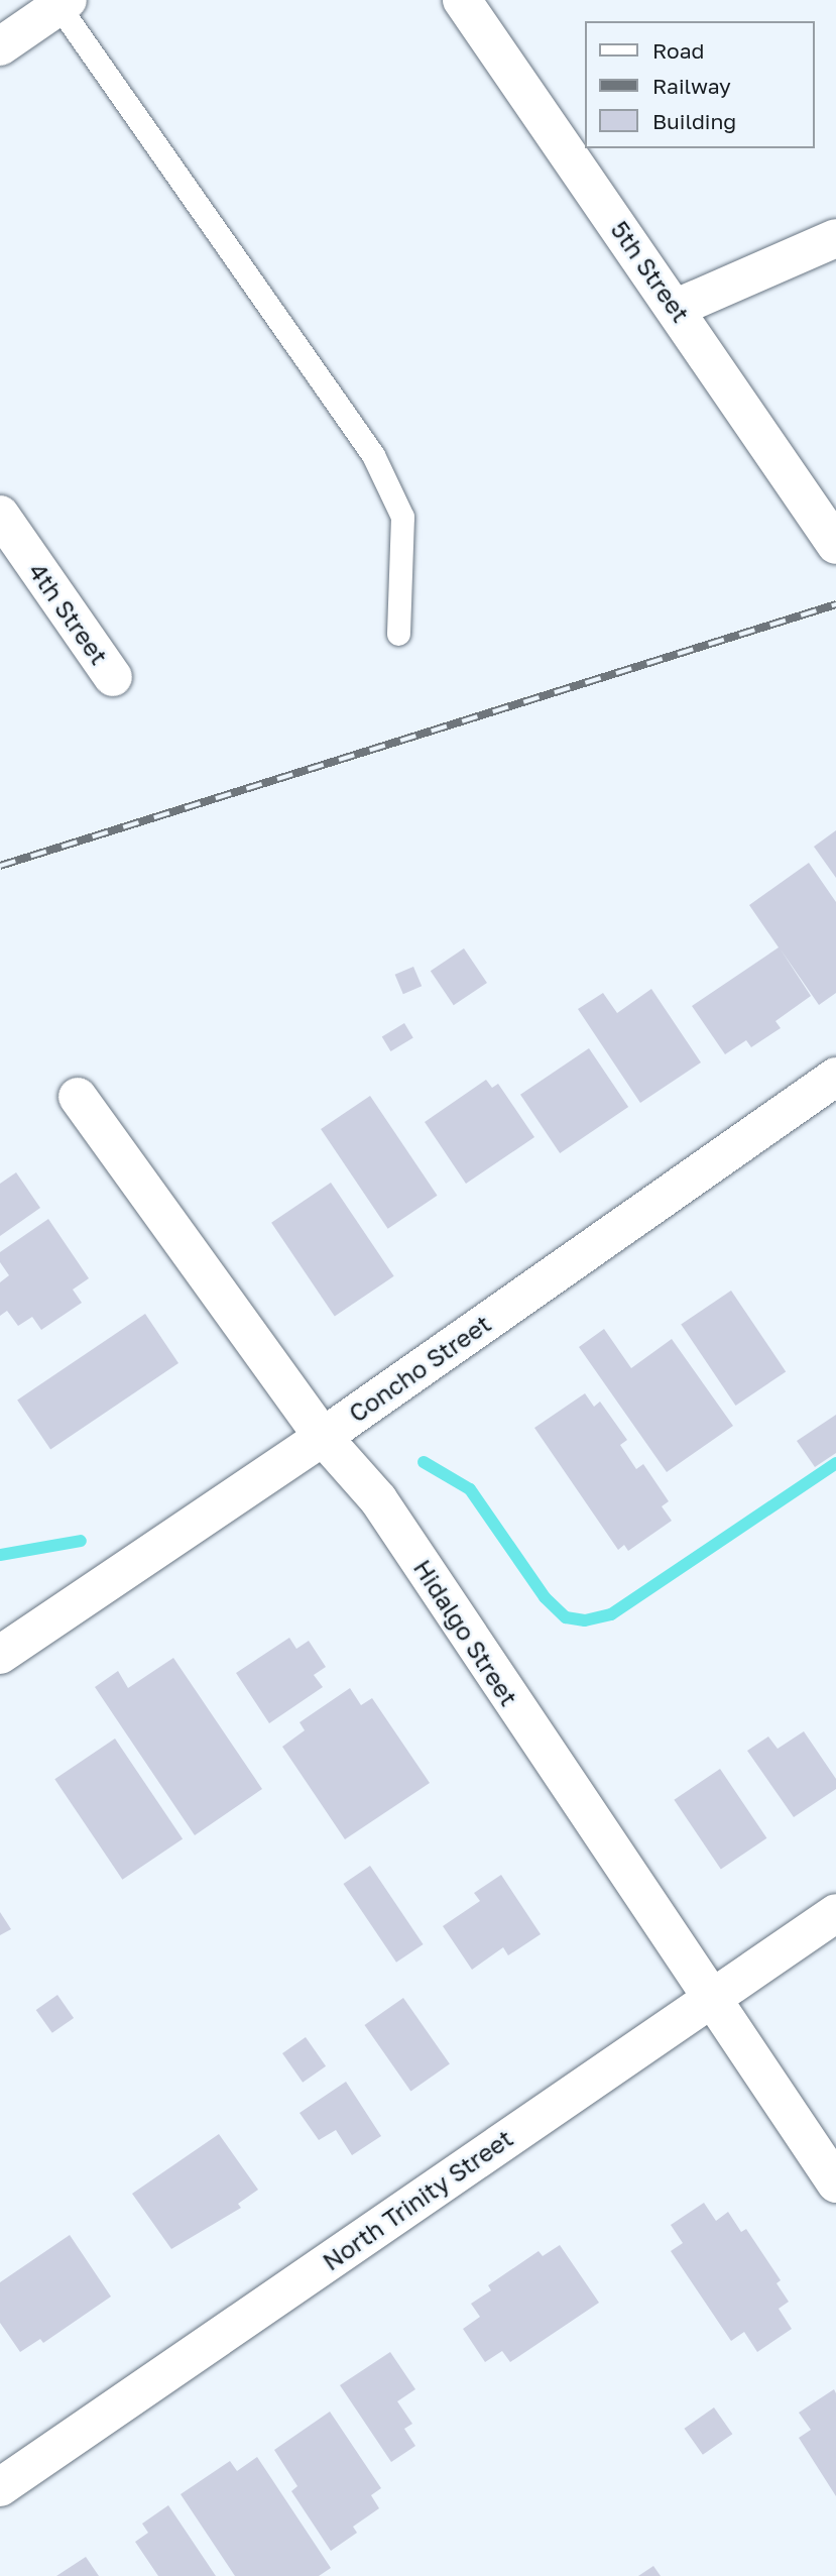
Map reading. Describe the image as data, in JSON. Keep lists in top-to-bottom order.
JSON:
{
  "streets": {
    "street": [
      "5th Street",
      "4th Street",
      "Concho Street",
      "Hidalgo Street",
      "North Trinity Street"
    ]
  },
  "crossings": [
    ["Concho Street", "Hidalgo Street"],
    ["Hidalgo Street", "North Trinity Street"]
  ],
  "legend": ["Road", "Railway", "Building"]
}
